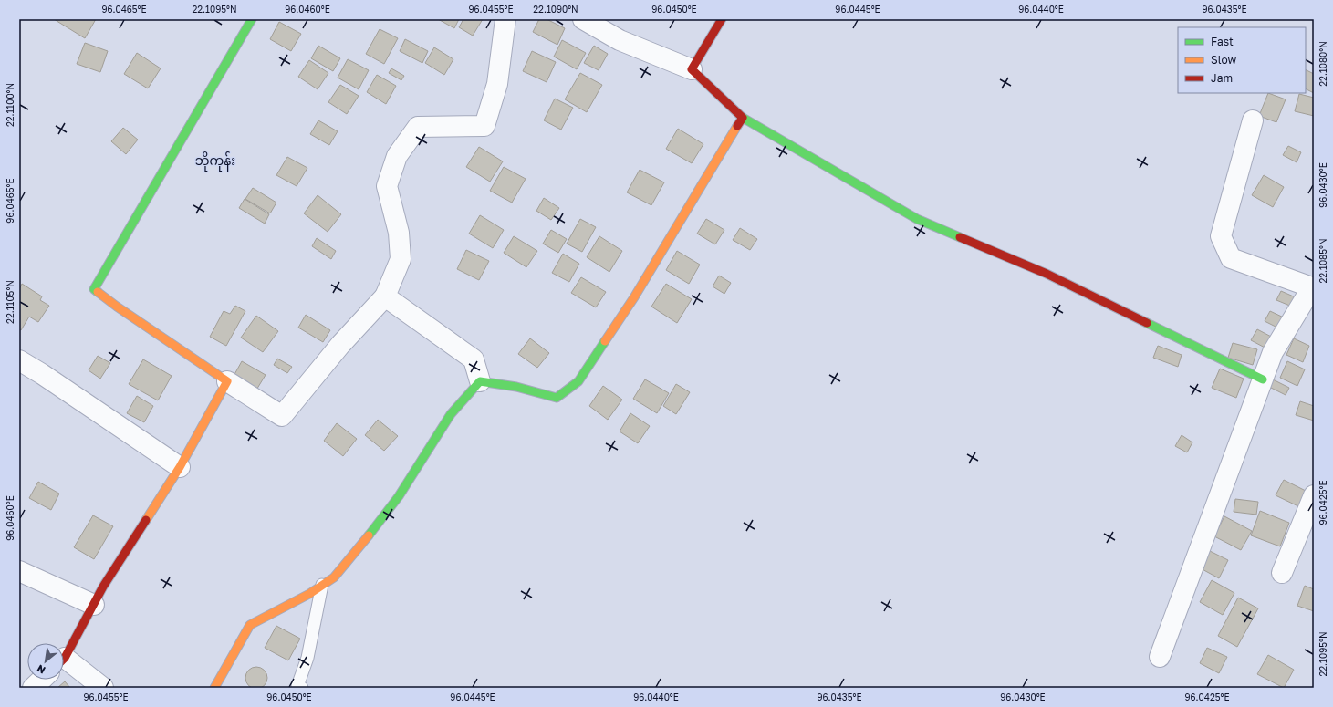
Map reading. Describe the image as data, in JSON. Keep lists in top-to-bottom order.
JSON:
{
  "districts": ["ဘိုကုန်း"],
  "legend": ["Fast", "Slow", "Jam"],
  "north": "bottom left",
  "coordinates": [
    "96.0465°E",
    "22.1095°N",
    "96.0460°E",
    "96.0455°E",
    "22.1090°N",
    "96.0450°E",
    "96.0445°E",
    "96.0440°E",
    "96.0435°E",
    "22.1080°N",
    "22.1100°N",
    "96.0430°E",
    "22.1085°N",
    "22.1105°N",
    "96.0425°E"
  ]
}
